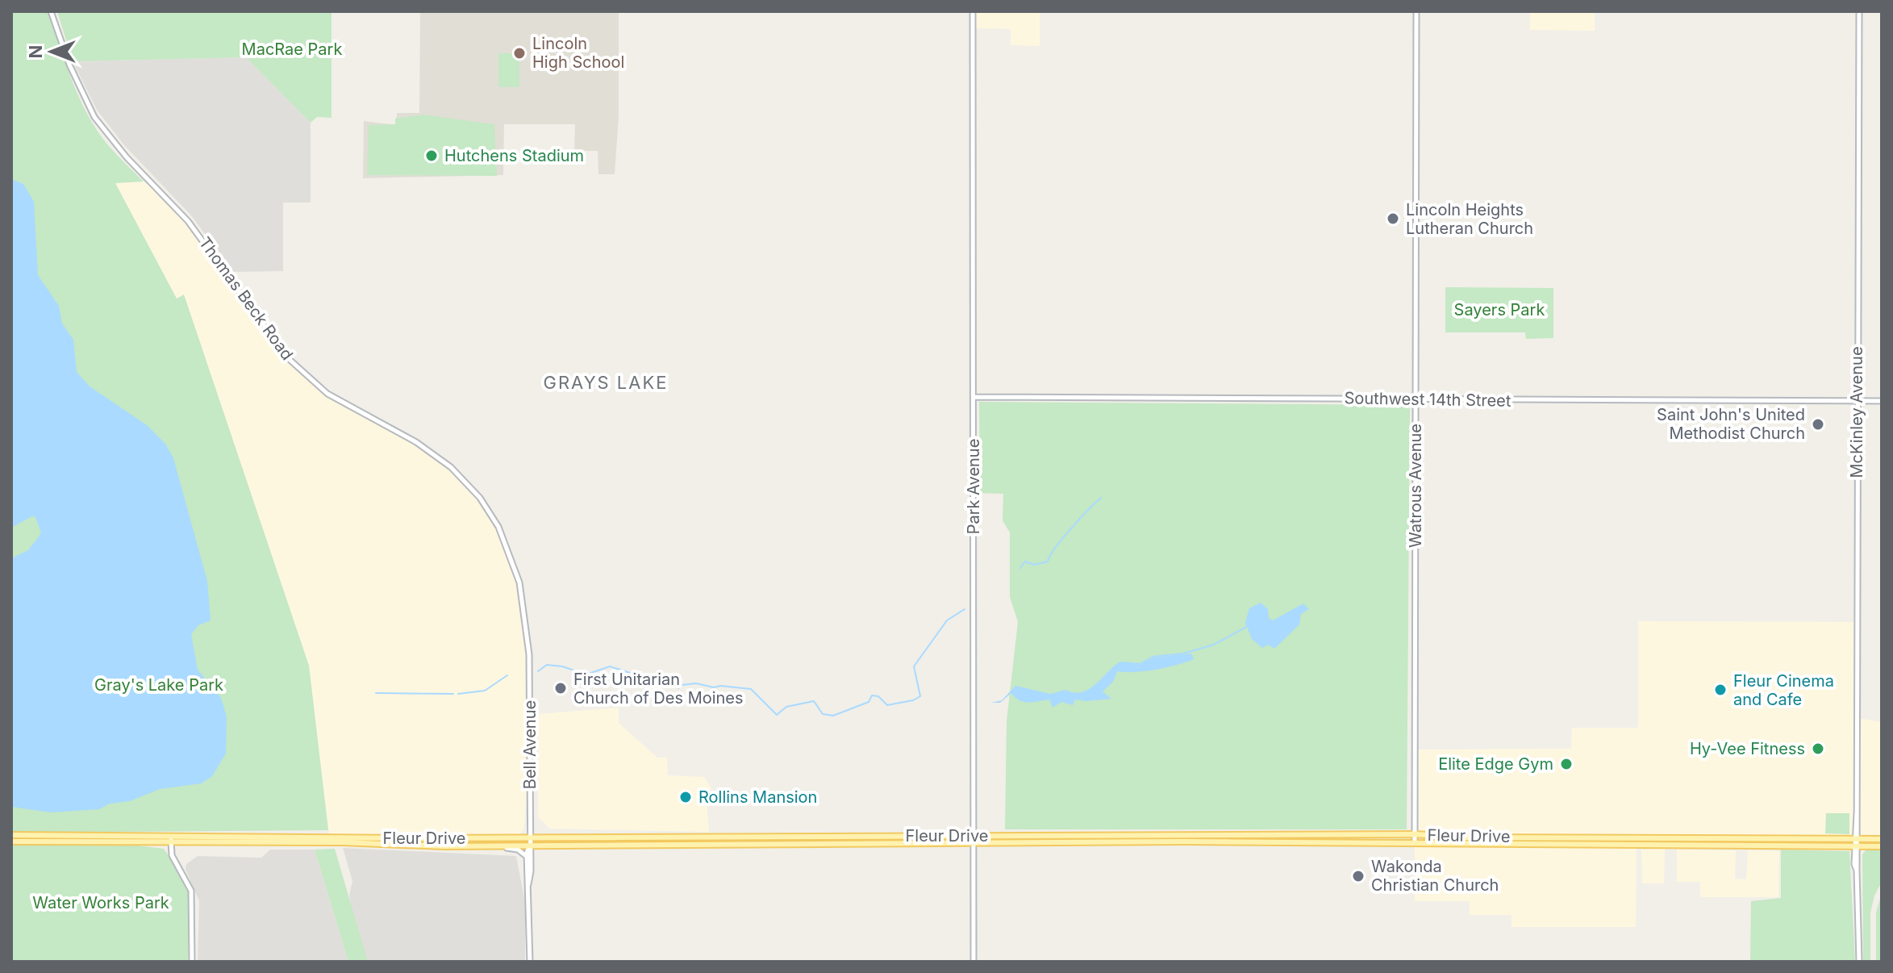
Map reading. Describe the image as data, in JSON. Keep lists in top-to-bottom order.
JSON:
{
  "streets": {
    "main road": ["Fleur Drive"],
    "street": [
      "Thomas Beck Road",
      "Southwest 14th Street",
      "McKinley Avenue",
      "Watrous Avenue",
      "Park Avenue",
      "Bell Avenue"
    ]
  },
  "crossings": [
    ["Thomas Beck Road", "Bell Avenue"],
    ["Southwest 14th Street", "McKinley Avenue"],
    ["Southwest 14th Street", "Watrous Avenue"],
    ["Southwest 14th Street", "Park Avenue"],
    ["McKinley Avenue", "Fleur Drive"],
    ["Watrous Avenue", "Fleur Drive"],
    ["Park Avenue", "Fleur Drive"],
    ["Bell Avenue", "Fleur Drive"]
  ],
  "districts": ["GRAYS LAKE"],
  "parks": [
    "MacRae Park",
    "Sayers Park",
    "Gray's Lake Park",
    "Water Works Park"
  ],
  "places": [
    "Lincoln High School",
    "Hutchens Stadium",
    "Lincoln Heights Lutheran Church",
    "Saint John's United Methodist Church",
    "First Unitarian Church of Des Moines",
    "Fleur Cinema and Cafe",
    "Hy-Vee Fitness",
    "Elite Edge Gym",
    "Rollins Mansion",
    "Wakonda Christian Church"
  ],
  "north": "left"
}
